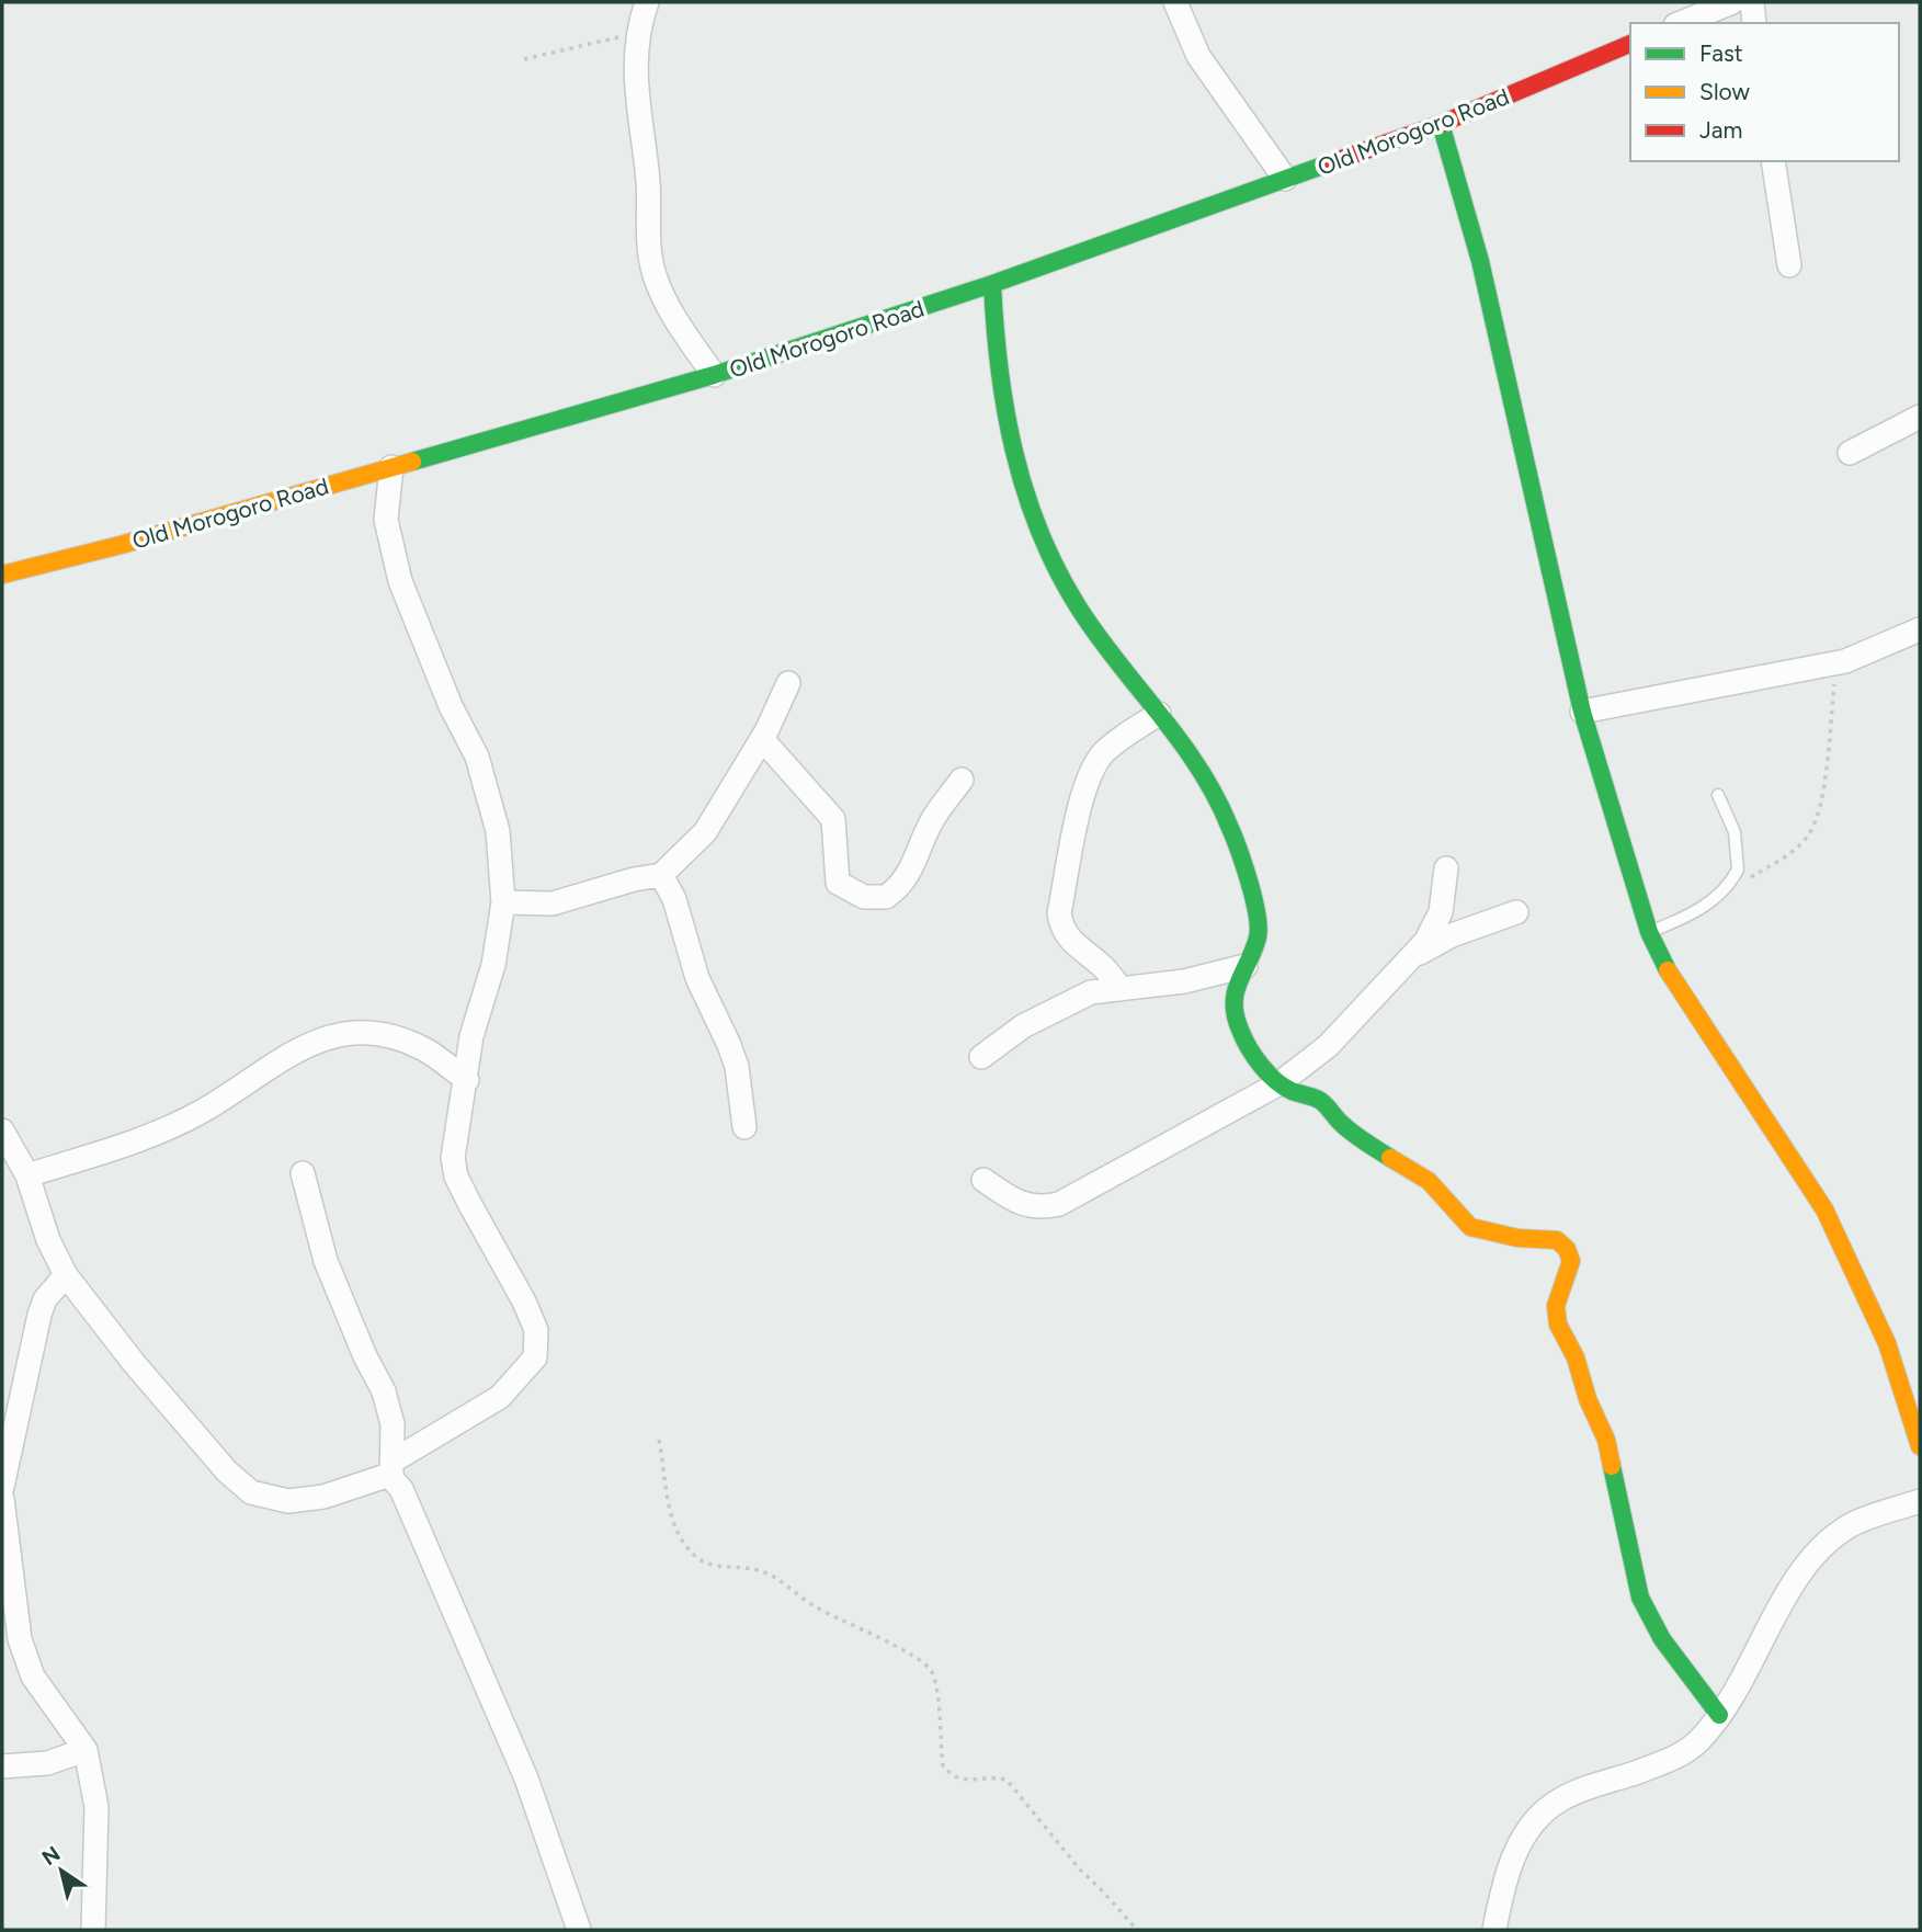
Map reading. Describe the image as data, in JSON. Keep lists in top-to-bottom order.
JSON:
{
  "streets": {
    "street": ["Old Morogoro Road"]
  },
  "legend": ["Fast", "Slow", "Jam"],
  "north": "top left"
}
